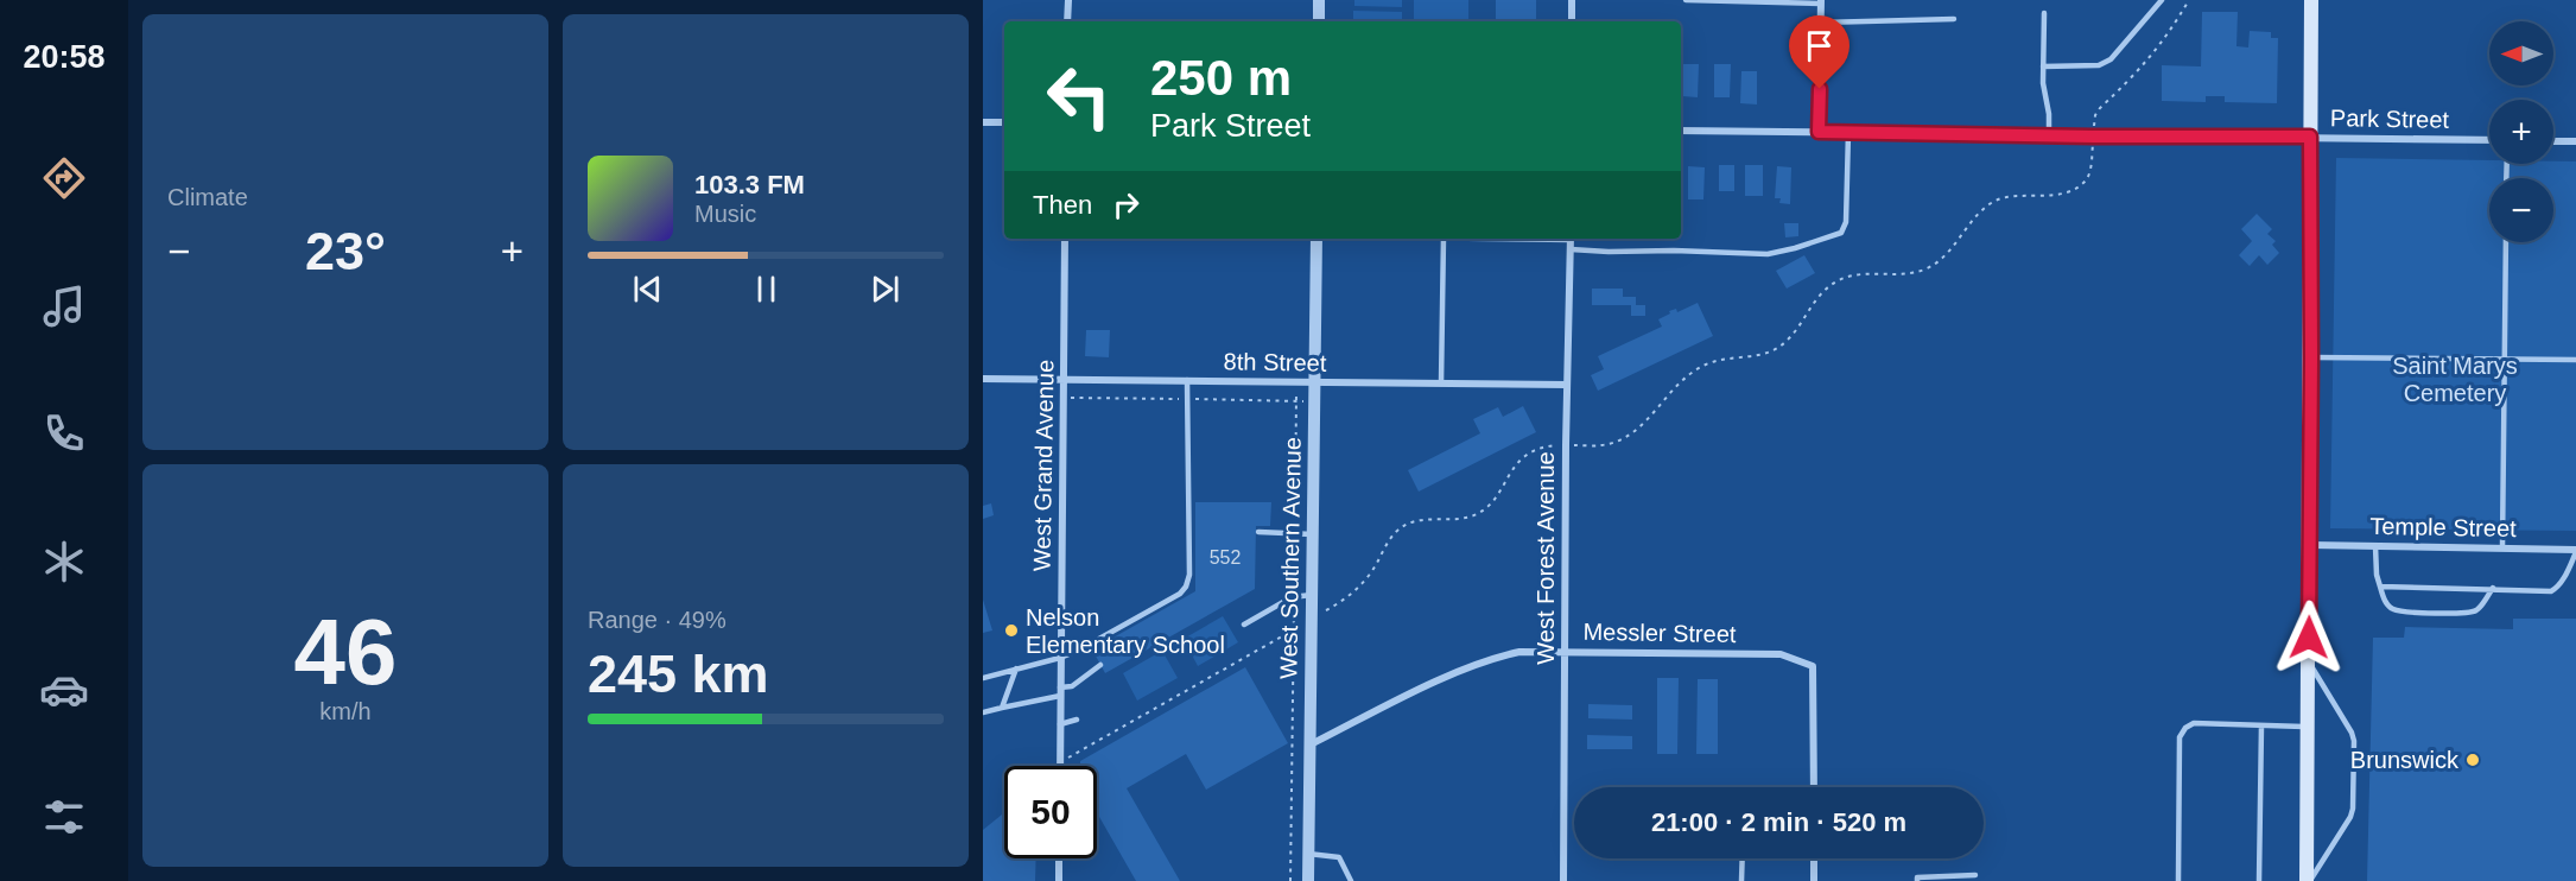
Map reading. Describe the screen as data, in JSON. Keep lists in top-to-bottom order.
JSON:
{
  "streets": {
    "street": [
      "Park Street",
      "8th Street",
      "West Grand Avenue",
      "Temple Street",
      "West Southern Avenue",
      "West Forest Avenue",
      "Messler Street"
    ]
  },
  "crossings": [
    ["8th Street", "West Grand Avenue"],
    ["8th Street", "West Southern Avenue"],
    ["8th Street", "West Forest Avenue"],
    ["West Southern Avenue", "Messler Street"],
    ["West Forest Avenue", "Messler Street"]
  ],
  "parks": ["Saint Marys Cemetery"],
  "places": ["Nelson Elementary School", "Brunswick"],
  "house_numbers": ["552"],
  "north": "left",
  "page": {
    "tabs": "20:58",
    "tile": [
      "Climate",
      ["46", "km/h"],
      ["Range · 49%", "245 km"]
    ],
    "map_buttons": ["+", "−"],
    "turn": ["250 m", "Park Street"],
    "song": ["103.3 FM", "Music"],
    "then": "Then",
    "heat": ["−", "23°", "+"],
    "limit": "50",
    "trip": "21:00 · 2 min · 520 m"
  }
}
